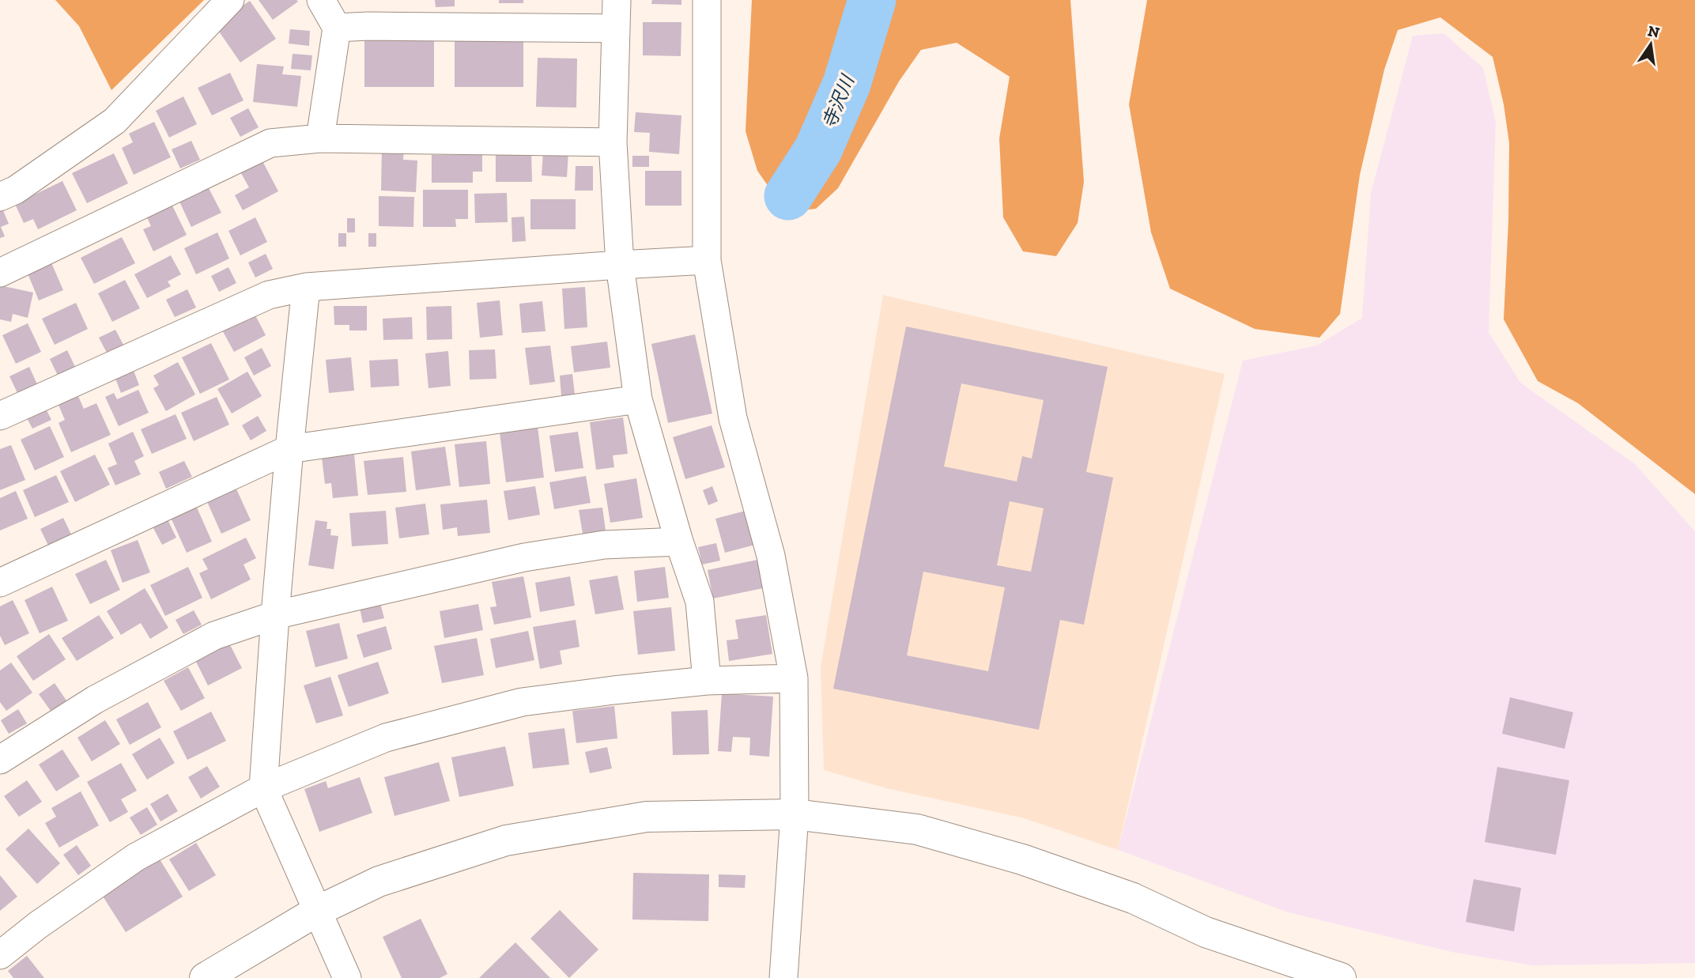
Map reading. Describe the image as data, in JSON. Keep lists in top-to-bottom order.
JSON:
{
  "water": ["寺沢川"],
  "north": "top"
}
